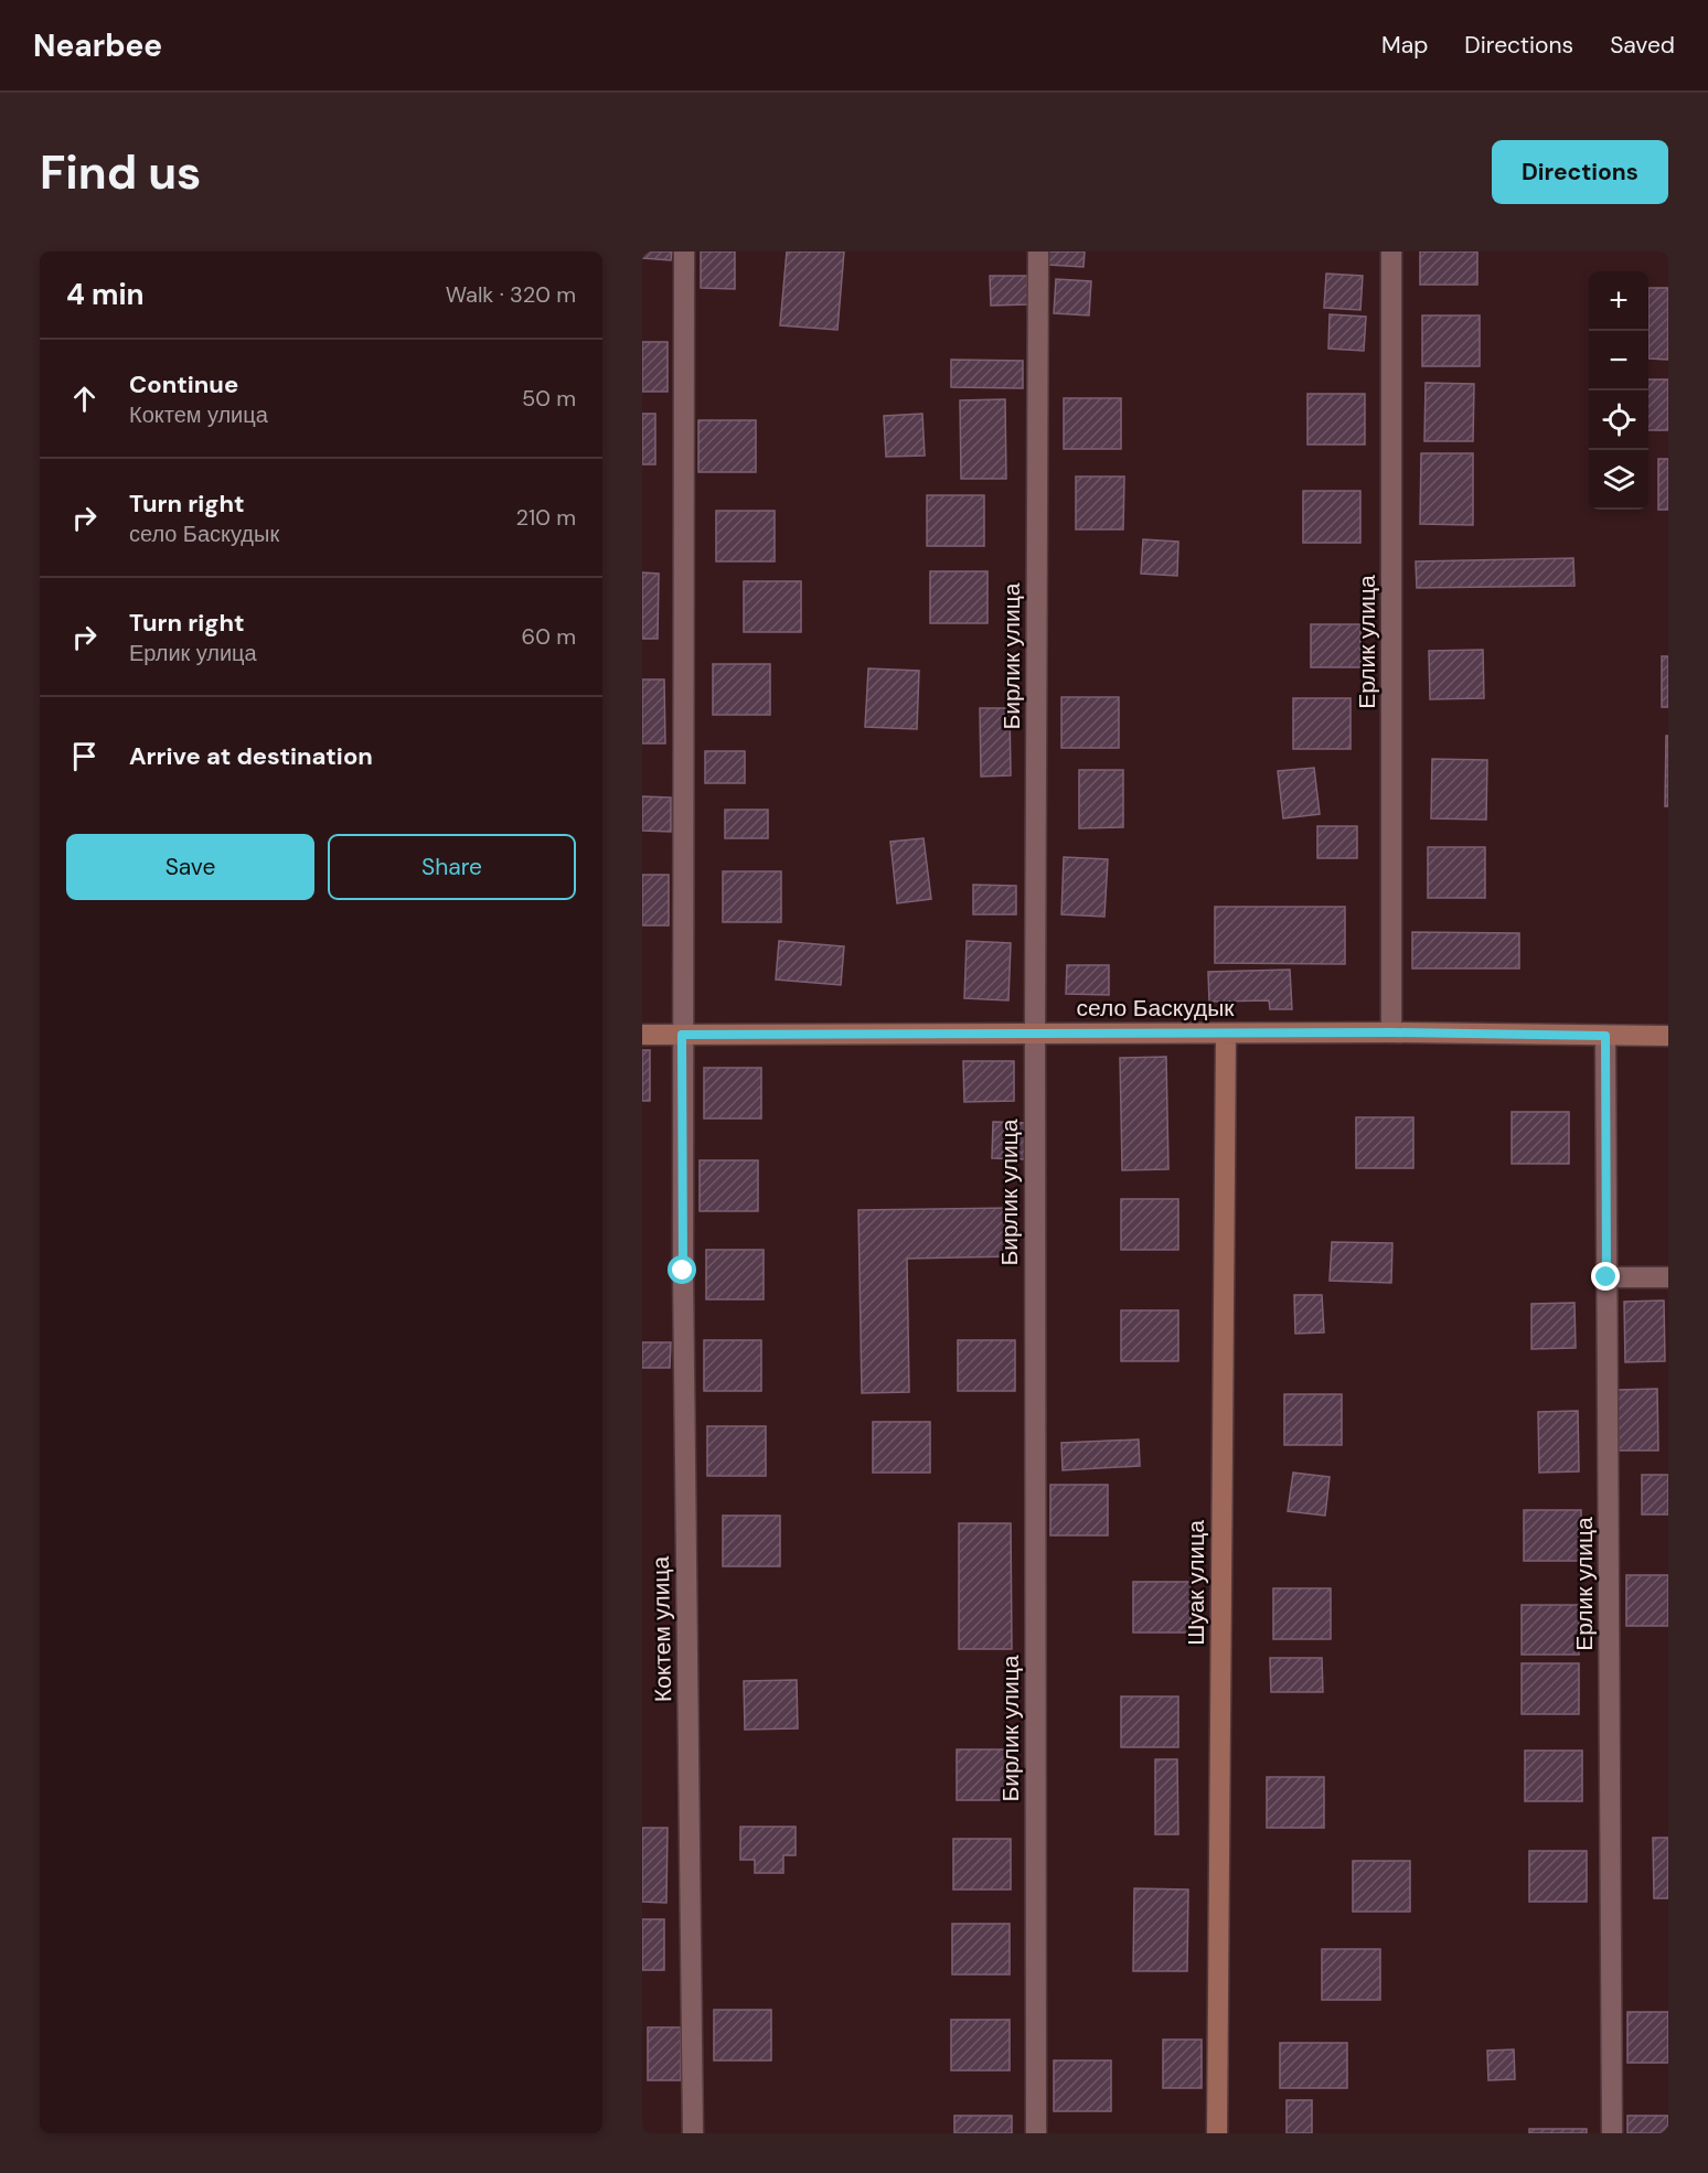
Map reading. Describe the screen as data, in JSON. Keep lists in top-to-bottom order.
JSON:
{
  "streets": {
    "street": [
      "Ерлик улица",
      "Бирлик улица",
      "село Баскудык",
      "Шуак улица",
      "Коктем улица"
    ]
  },
  "crossings": [
    ["Ерлик улица", "село Баскудык"],
    ["Бирлик улица", "село Баскудык"],
    ["село Баскудык", "Шуак улица"],
    ["село Баскудык", "Коктем улица"]
  ],
  "page": {
    "header": "Nearbee",
    "nav": ["Map", "Directions", "Saved"],
    "buttons": [
      "Directions",
      ["Save", "Share"]
    ],
    "title": "Find us",
    "heading": ["4 min", "Walk · 320 m"],
    "map_buttons": ["+", "−"],
    "list": [
      ["Continue", "Коктем улица", "50 m"],
      ["Turn right", "село Баскудык", "210 m"],
      ["Turn right", "Ерлик улица", "60 m"],
      "Arrive at destination"
    ]
  }
}
